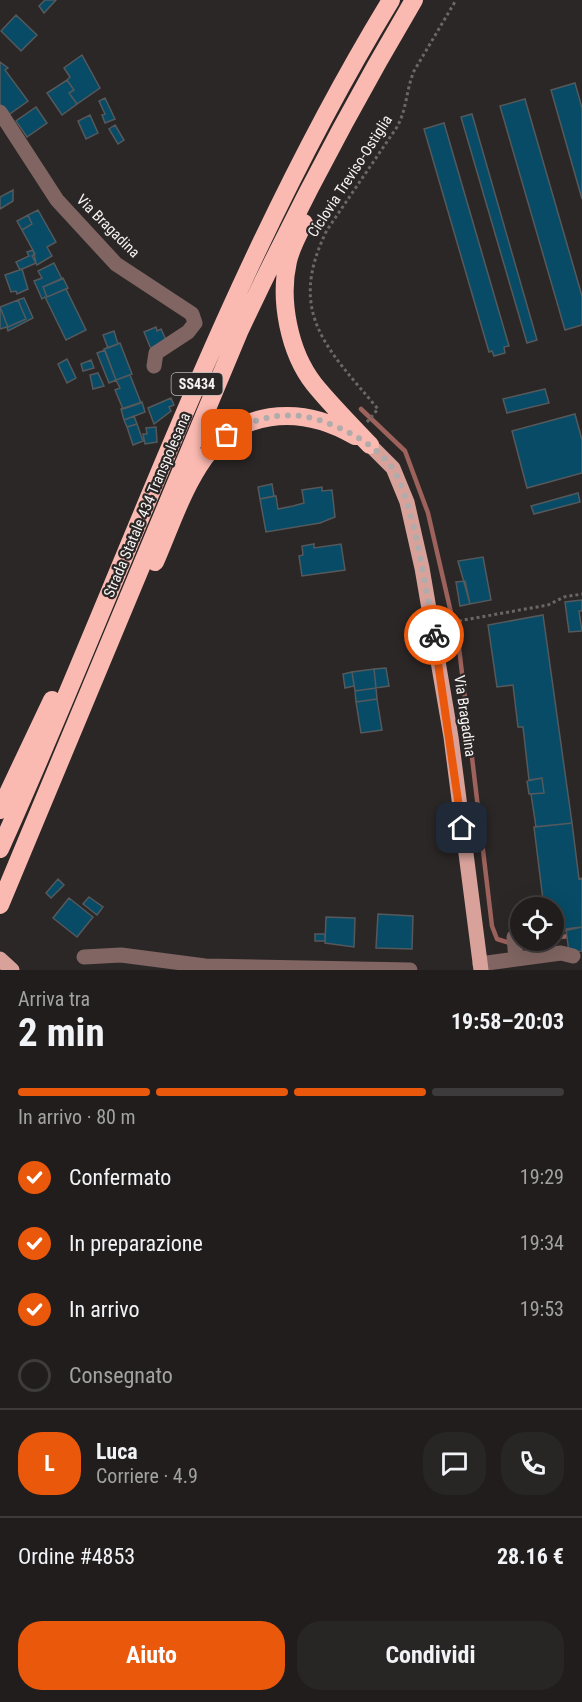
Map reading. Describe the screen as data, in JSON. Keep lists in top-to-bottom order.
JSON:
{
  "streets": {
    "highway": ["SS434", "Strada Statale 434 Transpolesana"],
    "main road": ["Via Bragadina"],
    "path": ["Ciclovia Treviso-Ostiglia"]
  },
  "page": {
    "heading": ["2 min", "Arriva tra", "19:58–20:03"],
    "panel": [
      "Luca",
      "Corriere · 4.9",
      "Ordine #4853",
      "28.16 €"
    ],
    "bar": "In arrivo · 80 m",
    "list": [
      ["Confermato", "19:29"],
      ["In preparazione", "19:34"],
      ["In arrivo", "19:53"],
      "Consegnato"
    ],
    "round": "L",
    "buttons": ["Aiuto", "Condividi"]
  }
}
